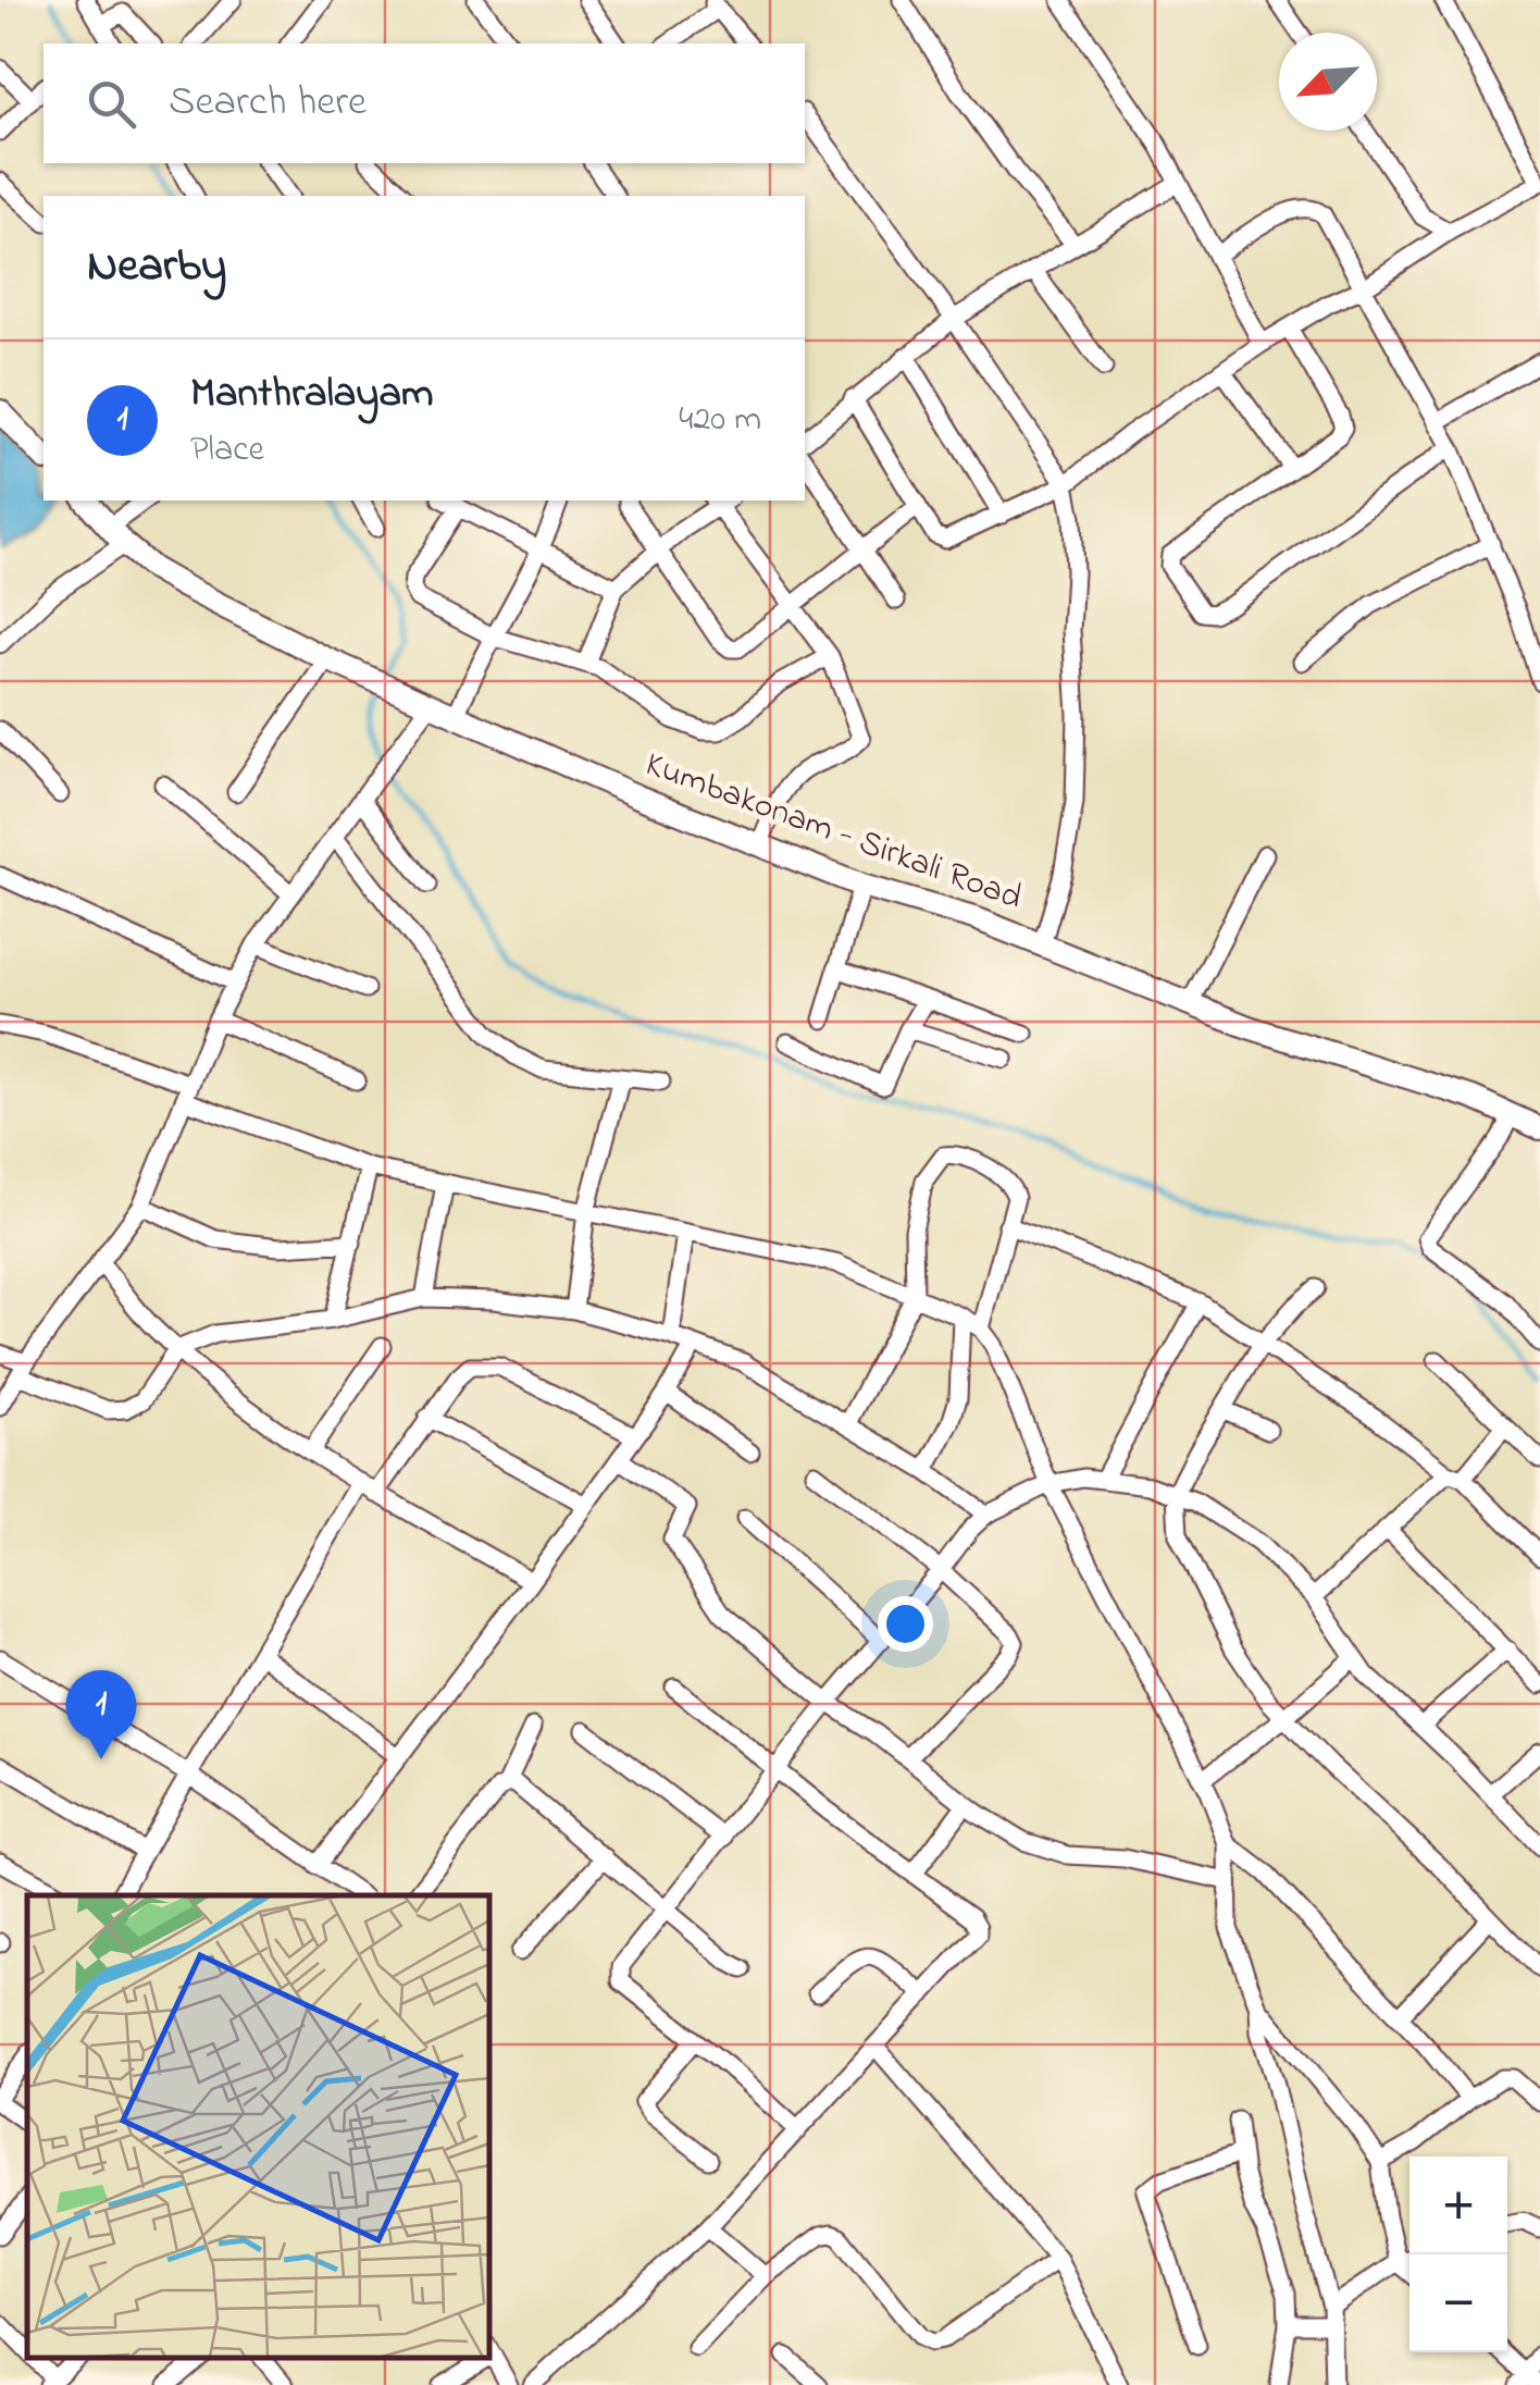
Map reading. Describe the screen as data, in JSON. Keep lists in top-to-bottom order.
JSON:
{
  "streets": {
    "main road": ["Kumbakonam - Sirkali Road"]
  },
  "north": "bottom left",
  "page": {
    "search": "Search here",
    "heading": "Nearby",
    "list": [
      {
        "mark": "1",
        "name": "Manthralayam",
        "note": "Place",
        "value": "420 m"
      }
    ],
    "pins": "1",
    "map_buttons": ["+", "−"]
  }
}
